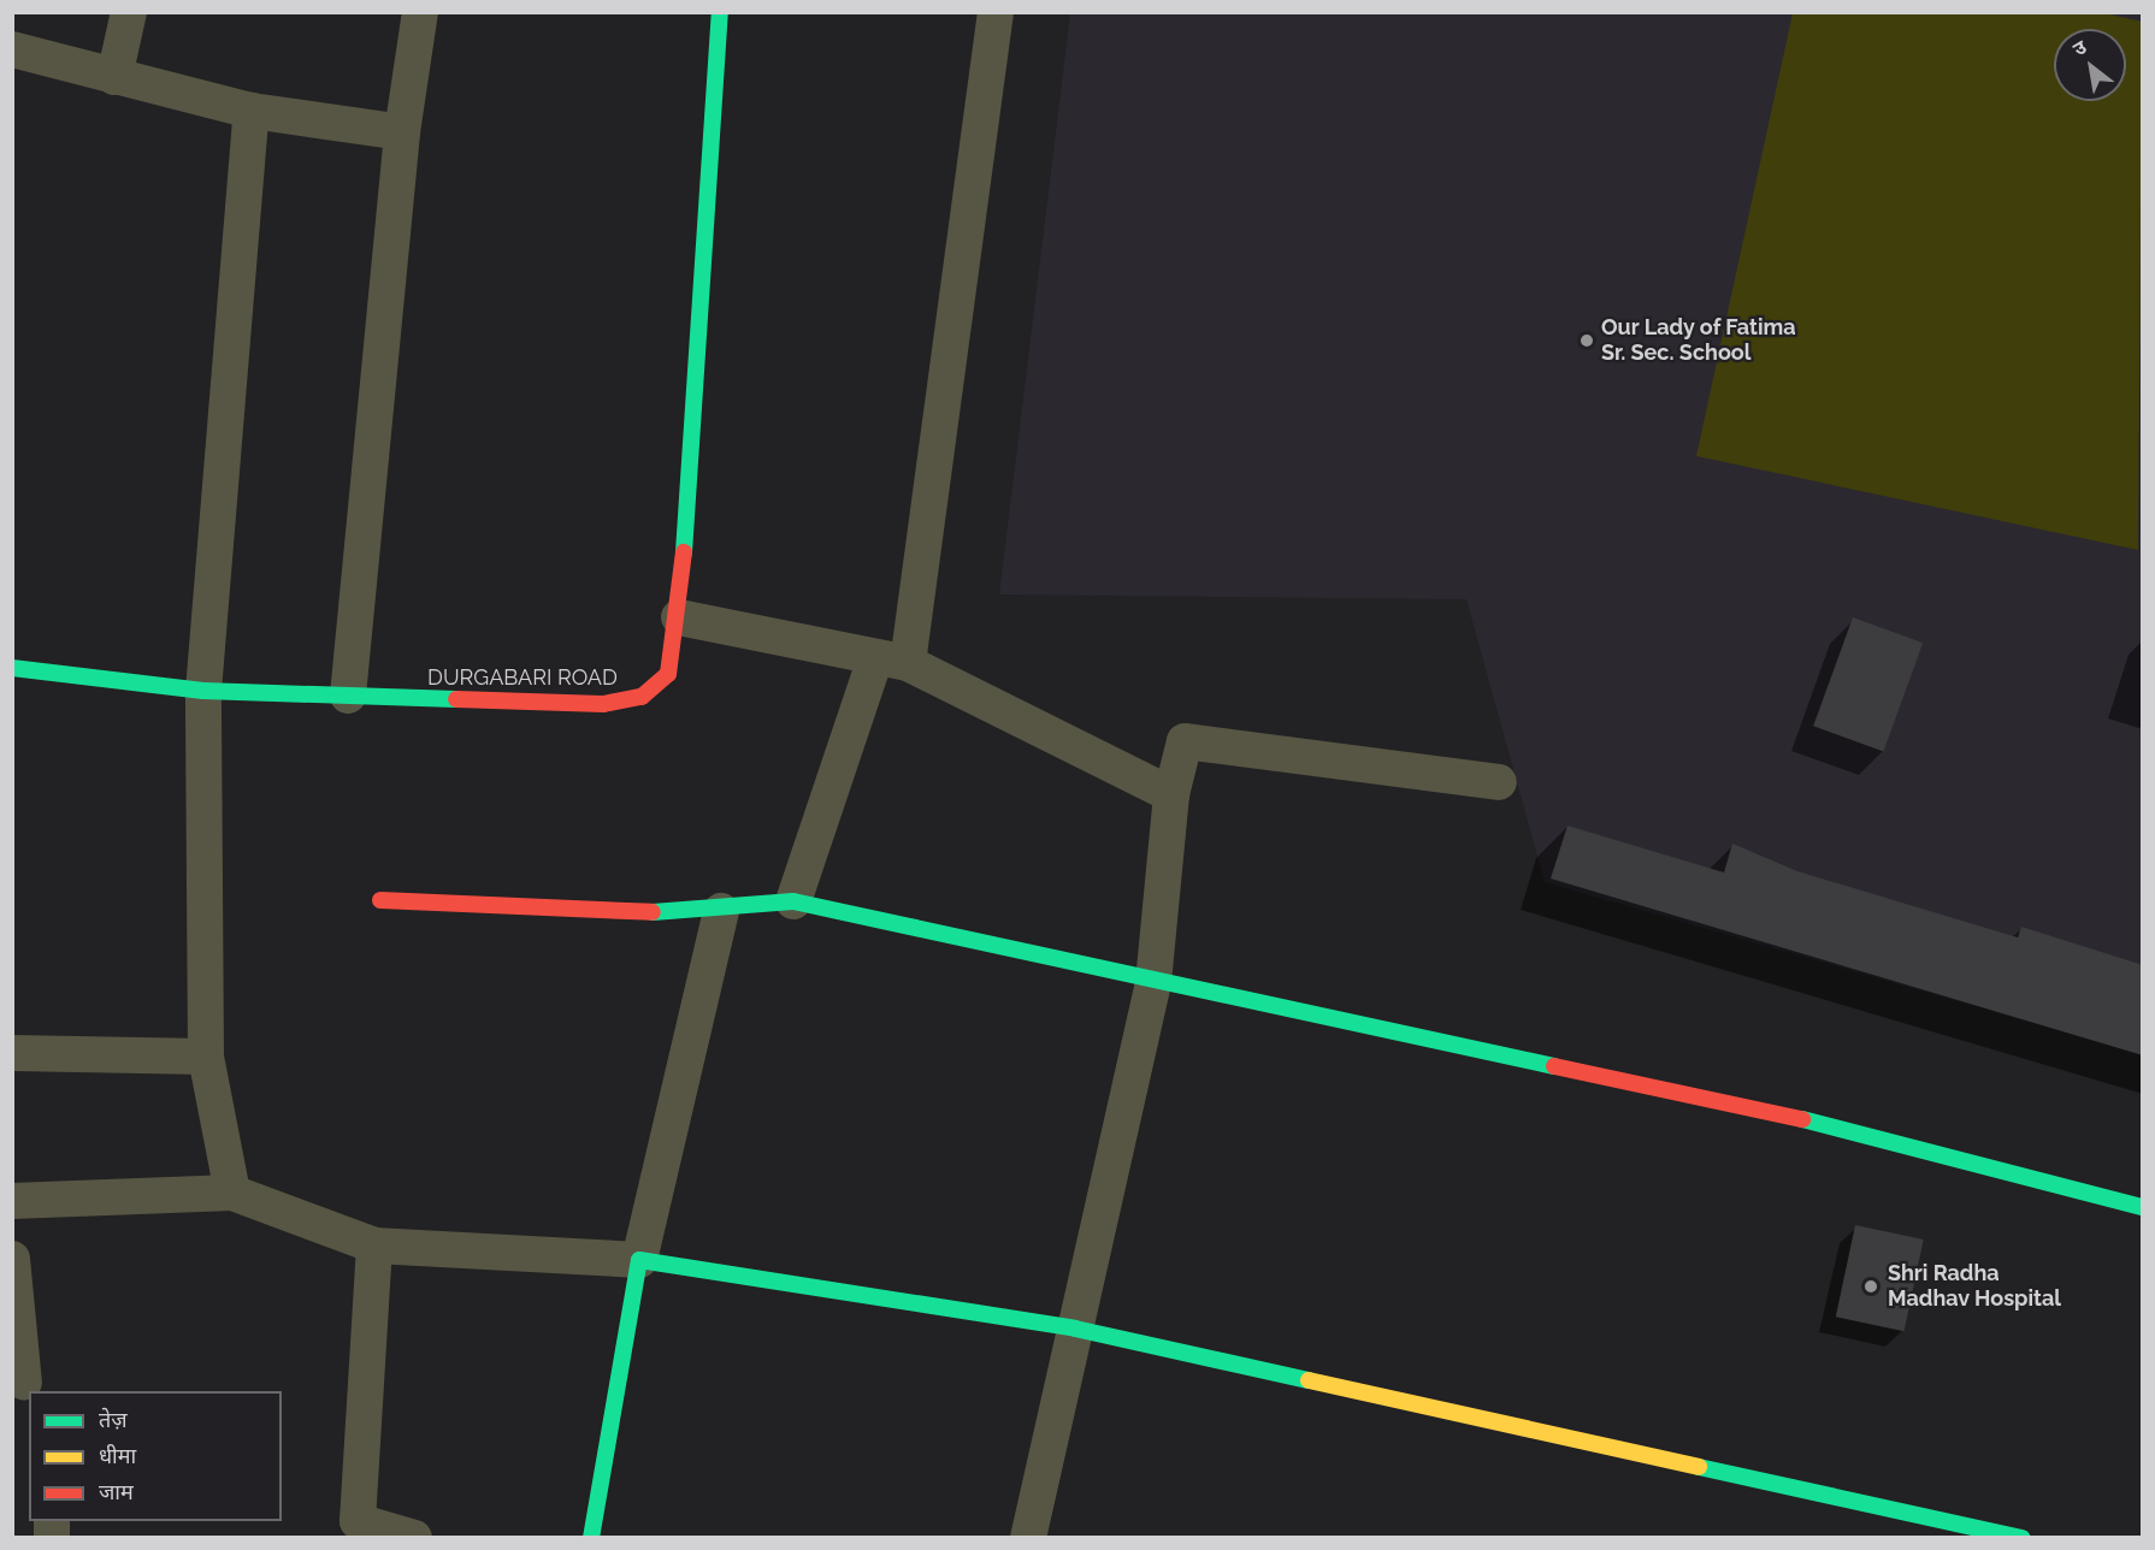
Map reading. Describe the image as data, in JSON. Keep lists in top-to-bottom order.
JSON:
{
  "streets": {
    "street": ["DURGABARI ROAD"]
  },
  "places": ["Our Lady of Fatima Sr. Sec. School", "Shri Radha Madhav Hospital"],
  "legend": ["तेज़", "धीमा", "जाम"],
  "north": "top left"
}
